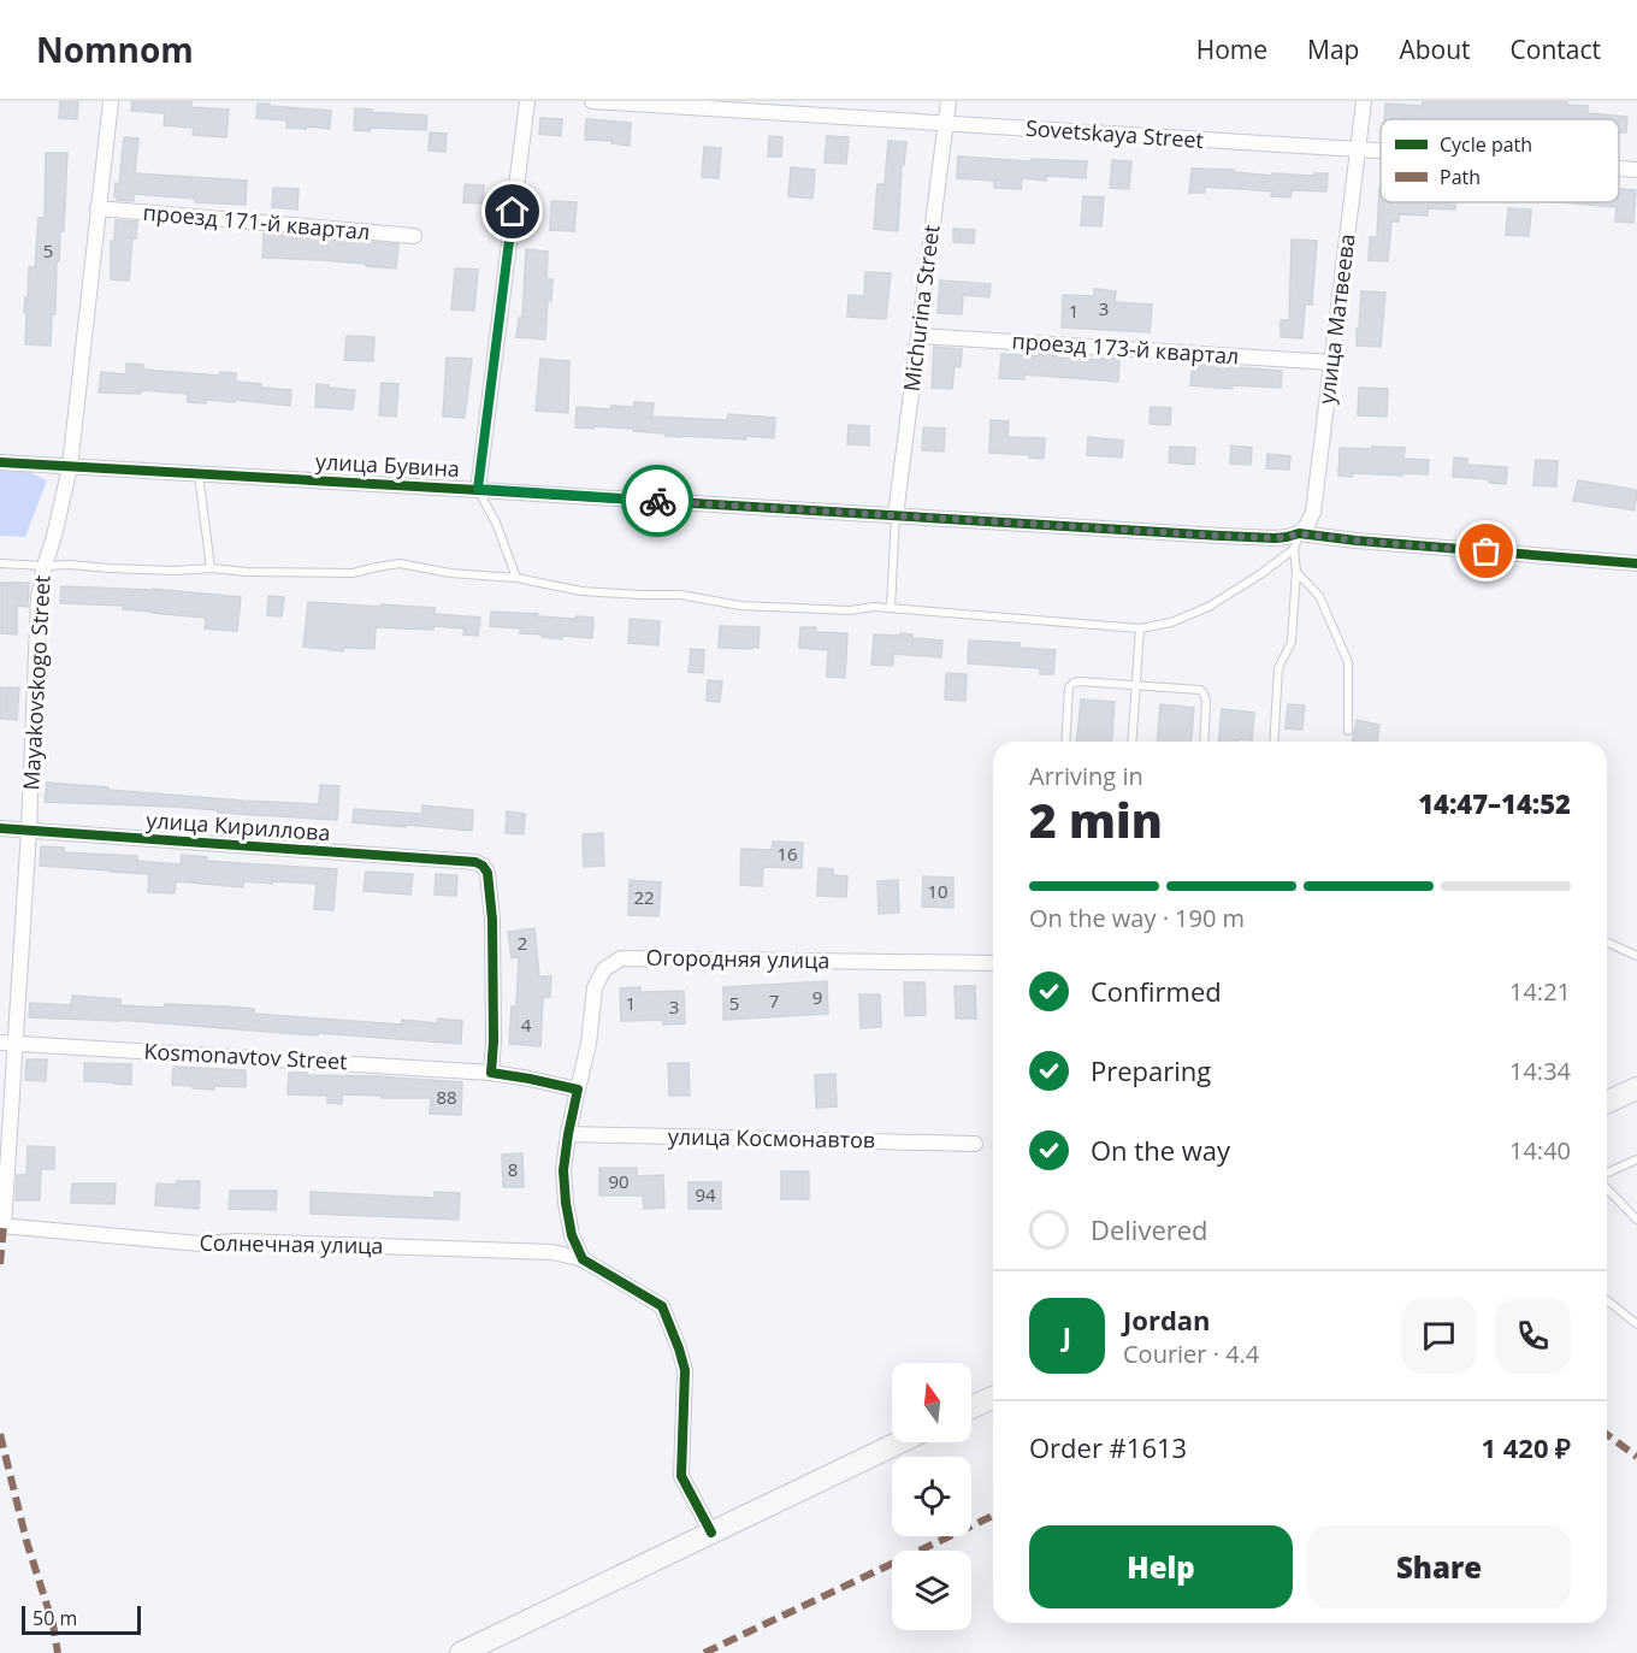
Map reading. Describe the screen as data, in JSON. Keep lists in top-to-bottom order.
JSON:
{
  "streets": {
    "street": [
      "Sovetskaya Street",
      "проезд 171-й квартал",
      "Michurina Street",
      "улица Матвеева",
      "проезд 173-й квартал",
      "улица Бувина",
      "Mayakovskogo Street",
      "улица Кириллова",
      "Огородняя улица",
      "Kosmonavtov Street",
      "улица Космонавтов",
      "Солнечная улица"
    ]
  },
  "crossings": [
    ["Sovetskaya Street", "Michurina Street"],
    ["Sovetskaya Street", "улица Матвеева"],
    ["проезд 171-й квартал", "Mayakovskogo Street"],
    ["Michurina Street", "проезд 173-й квартал"],
    ["Michurina Street", "улица Бувина"],
    ["улица Матвеева", "проезд 173-й квартал"],
    ["улица Матвеева", "улица Бувина"],
    ["улица Бувина", "Mayakovskogo Street"],
    ["Mayakovskogo Street", "улица Кириллова"],
    ["Mayakovskogo Street", "Kosmonavtov Street"],
    ["Mayakovskogo Street", "Солнечная улица"],
    ["улица Кириллова", "Kosmonavtov Street"],
    ["Огородняя улица", "Kosmonavtov Street"],
    ["Огородняя улица", "улица Космонавтов"],
    ["Огородняя улица", "Солнечная улица"]
  ],
  "house_numbers": [
    "5",
    "3",
    "1",
    "16",
    "10",
    "22",
    "2",
    "9",
    "7",
    "1",
    "5",
    "3",
    "4",
    "88",
    "8",
    "90",
    "94"
  ],
  "legend": ["Cycle path", "Path"],
  "scale_bar": "50 m",
  "north": "top",
  "page": {
    "header": "Nomnom",
    "nav": [
      "Home",
      "Map",
      "About",
      "Contact"
    ],
    "heading": ["2 min", "Arriving in", "14:47–14:52"],
    "panel": [
      "Jordan",
      "Courier · 4.4",
      "Order #1613",
      "1 420 ₽"
    ],
    "bar": "On the way · 190 m",
    "list": [
      ["Confirmed", "14:21"],
      ["Preparing", "14:34"],
      ["On the way", "14:40"],
      "Delivered"
    ],
    "round": "J",
    "buttons": ["Help", "Share"],
    "scale": "50 m"
  }
}
